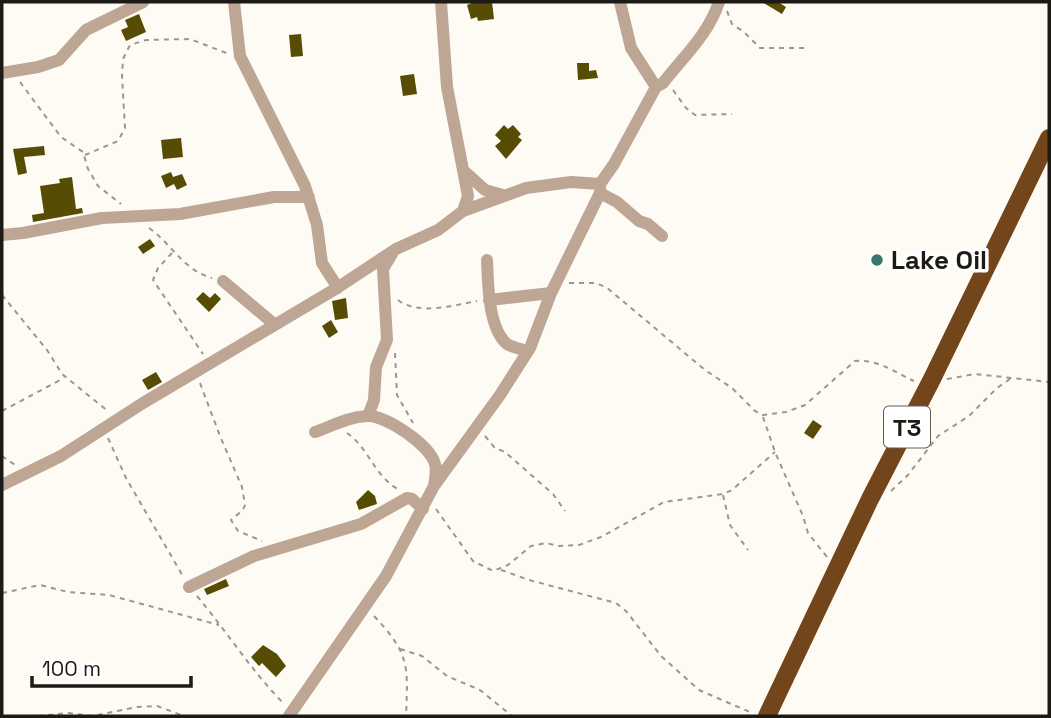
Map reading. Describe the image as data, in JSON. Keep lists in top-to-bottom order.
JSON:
{
  "streets": {
    "highway": ["T3"]
  },
  "places": ["Lake Oil"],
  "scale_bar": "100 m"
}
